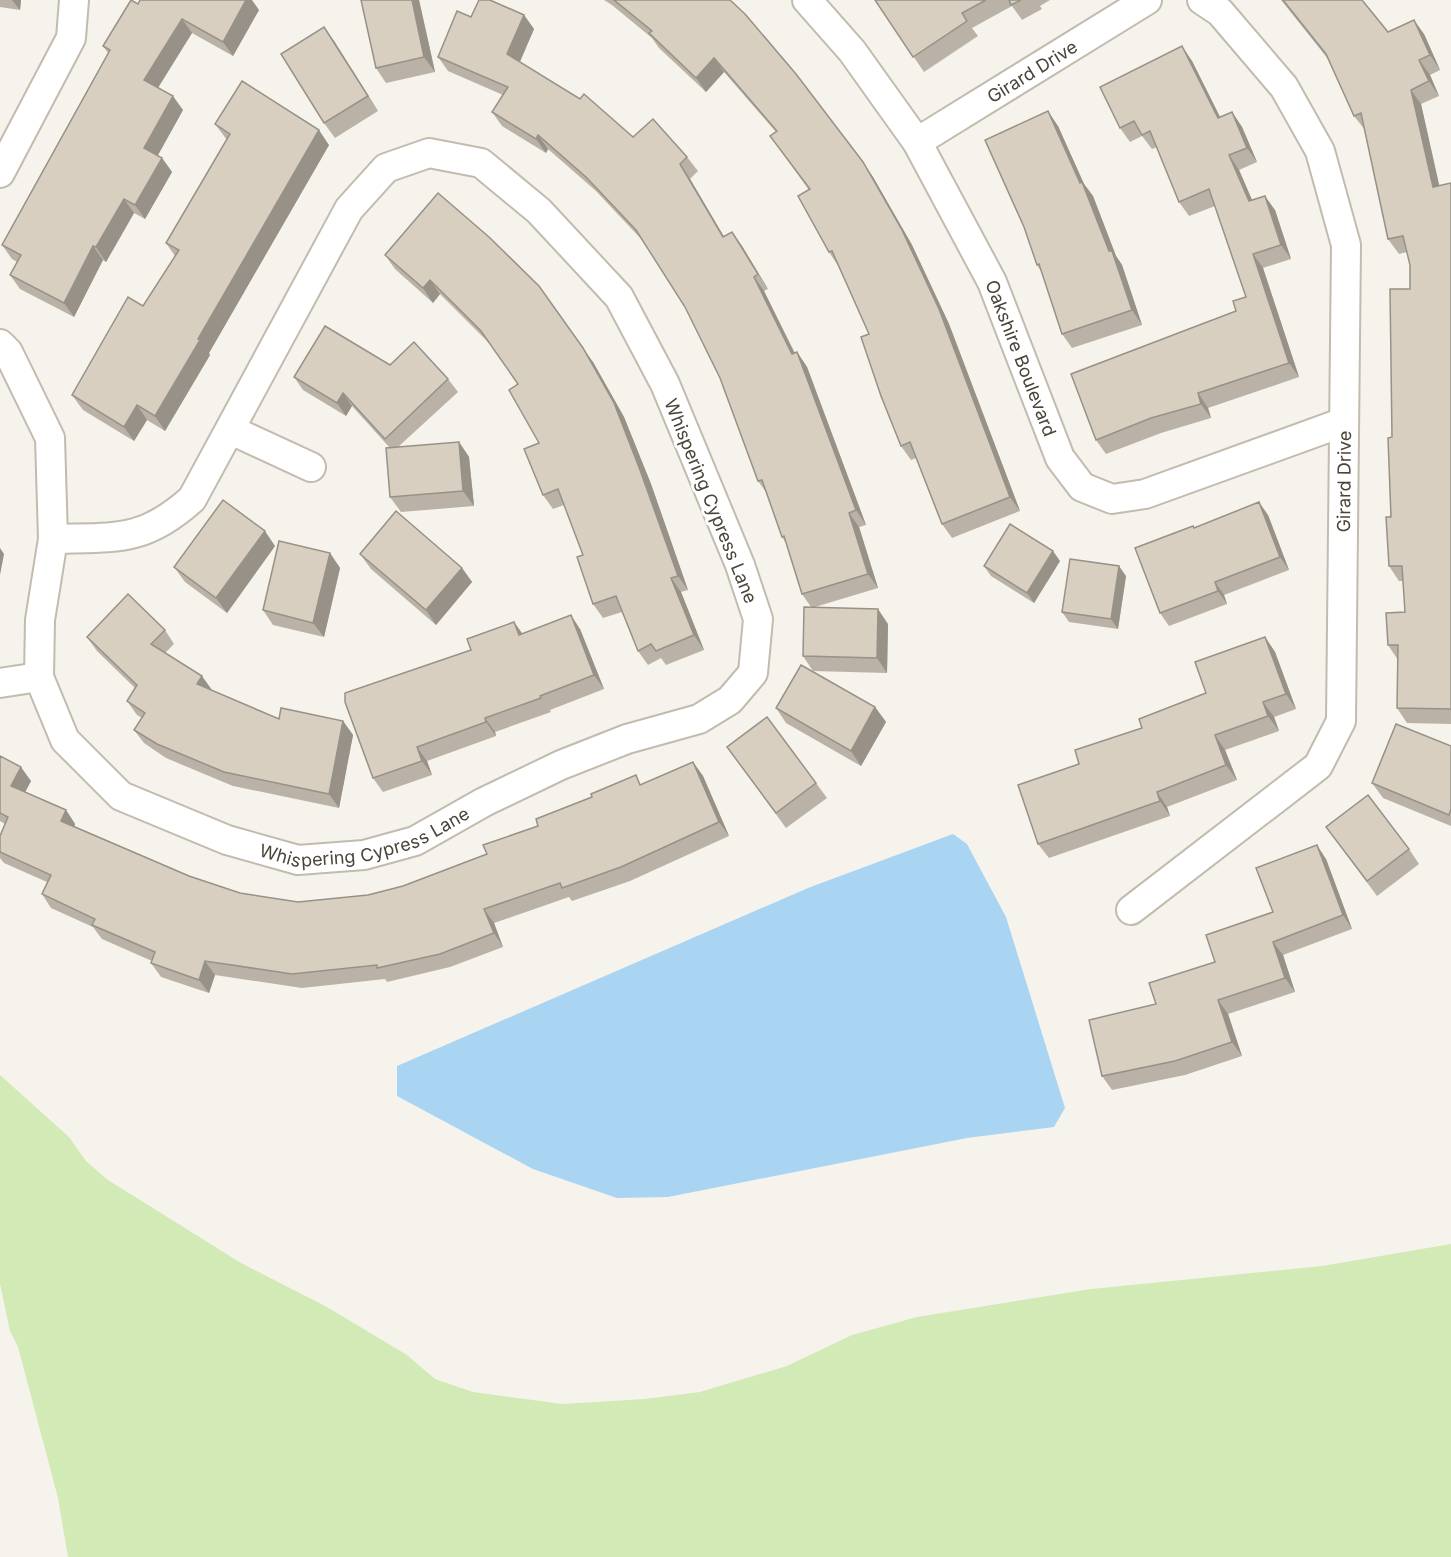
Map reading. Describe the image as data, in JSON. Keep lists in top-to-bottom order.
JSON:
{
  "streets": {
    "street": ["Girard Drive", "Oakshire Boulevard", "Whispering Cypress Lane"]
  },
  "crossings": [
    ["Girard Drive", "Oakshire Boulevard"]
  ]
}
